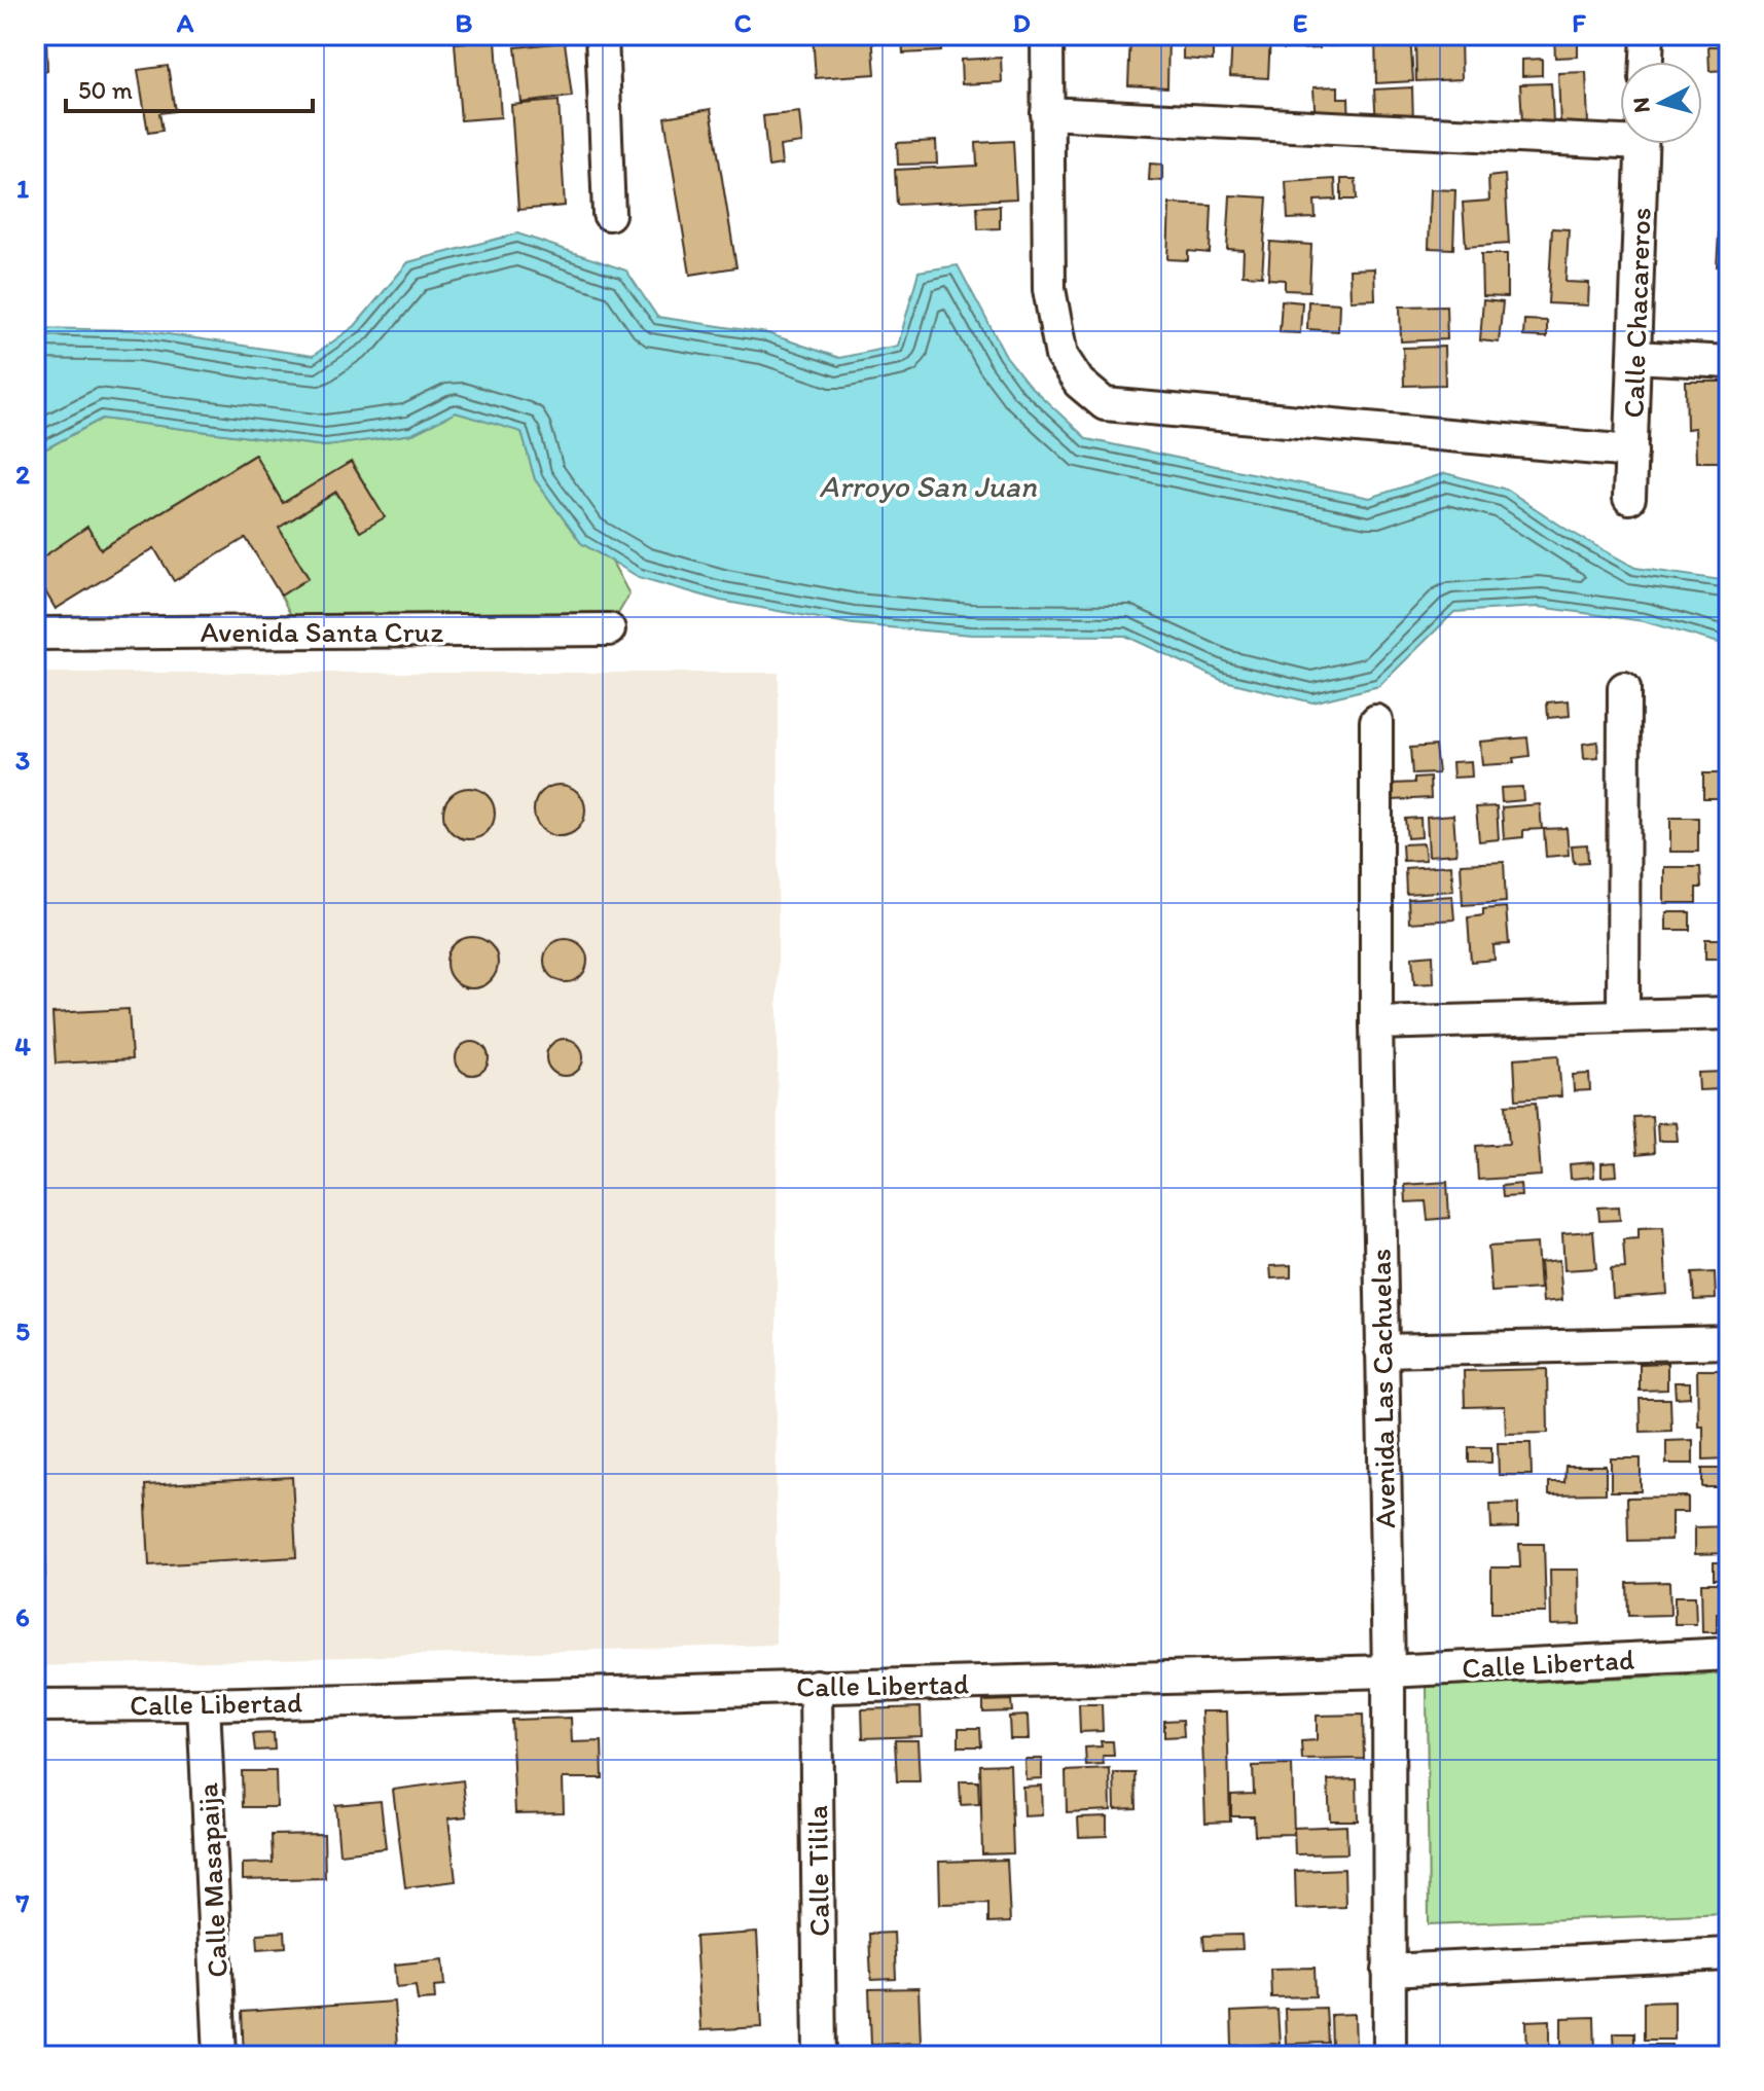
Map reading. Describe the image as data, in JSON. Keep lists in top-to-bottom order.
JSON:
{
  "streets": {
    "street": [
      "Calle Chacareros",
      "Avenida Santa Cruz",
      "Avenida Las Cachuelas",
      "Calle Libertad",
      "Calle Tilila",
      "Calle Masapaija"
    ]
  },
  "crossings": [
    ["Avenida Las Cachuelas", "Calle Libertad"],
    ["Calle Libertad", "Calle Tilila"],
    ["Calle Libertad", "Calle Masapaija"]
  ],
  "water": ["Arroyo San Juan"],
  "scale_bar": "50 m",
  "north": "left",
  "grid": {
    "columns": [
      "A",
      "B",
      "C",
      "D",
      "E",
      "F"
    ],
    "rows": [
      "1",
      "2",
      "3",
      "4",
      "5",
      "6",
      "7"
    ]
  }
}
